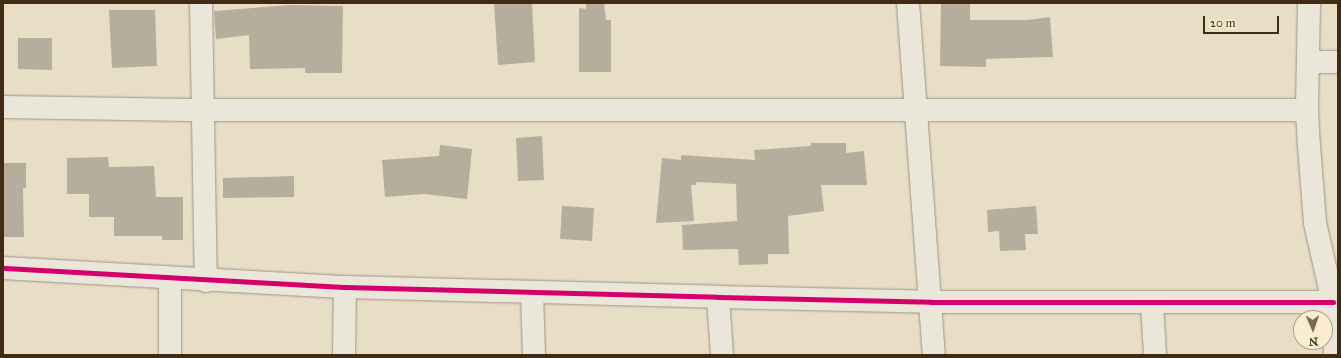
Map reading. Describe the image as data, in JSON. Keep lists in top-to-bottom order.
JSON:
{
  "scale_bar": "20 m",
  "north": "bottom"
}
